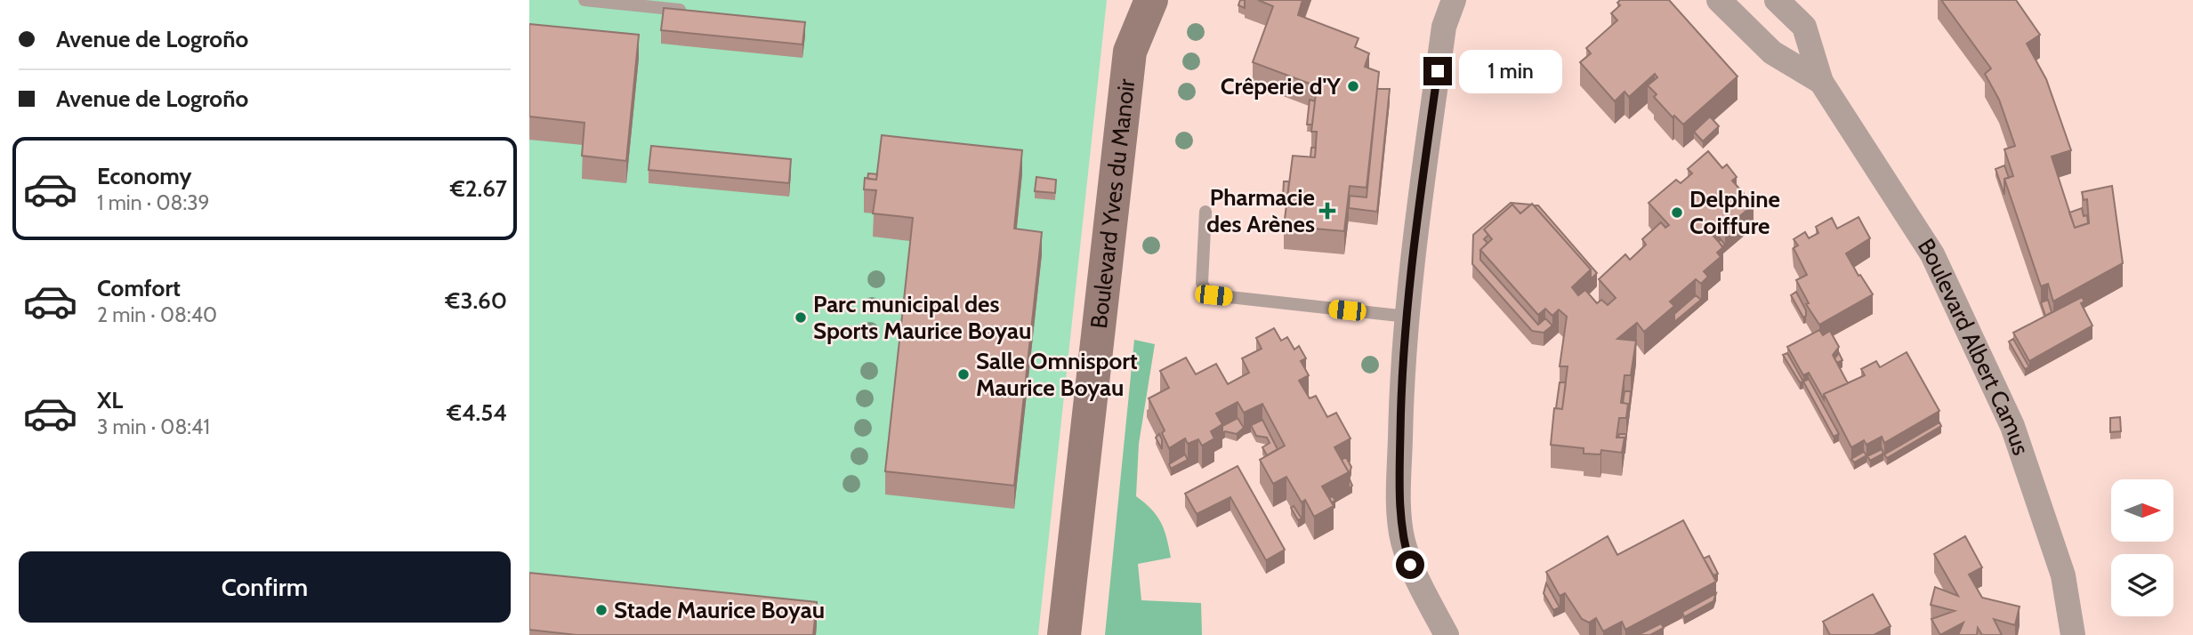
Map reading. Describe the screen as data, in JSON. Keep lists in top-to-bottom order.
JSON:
{
  "streets": {
    "main road": ["Boulevard Yves du Manoir"],
    "street": ["Boulevard Albert Camus"]
  },
  "places": {
    "other": [
      "Crêperie d'Y",
      "Delphine Coiffure",
      "Parc municipal des Sports Maurice Boyau",
      "Salle Omnisport Maurice Boyau",
      "Stade Maurice Boyau"
    ],
    "health": ["Pharmacie des Arènes"]
  },
  "north": "right",
  "page": {
    "banner": ["Avenue de Logroño", "Avenue de Logroño"],
    "bubble": "1 min",
    "list": [
      {
        "name": "Economy",
        "note": "1 min · 08:39",
        "value": "€2.67"
      },
      {
        "name": "Comfort",
        "note": "2 min · 08:40",
        "value": "€3.60"
      },
      {
        "name": "XL",
        "note": "3 min · 08:41",
        "value": "€4.54"
      }
    ],
    "buttons": "Confirm"
  }
}
